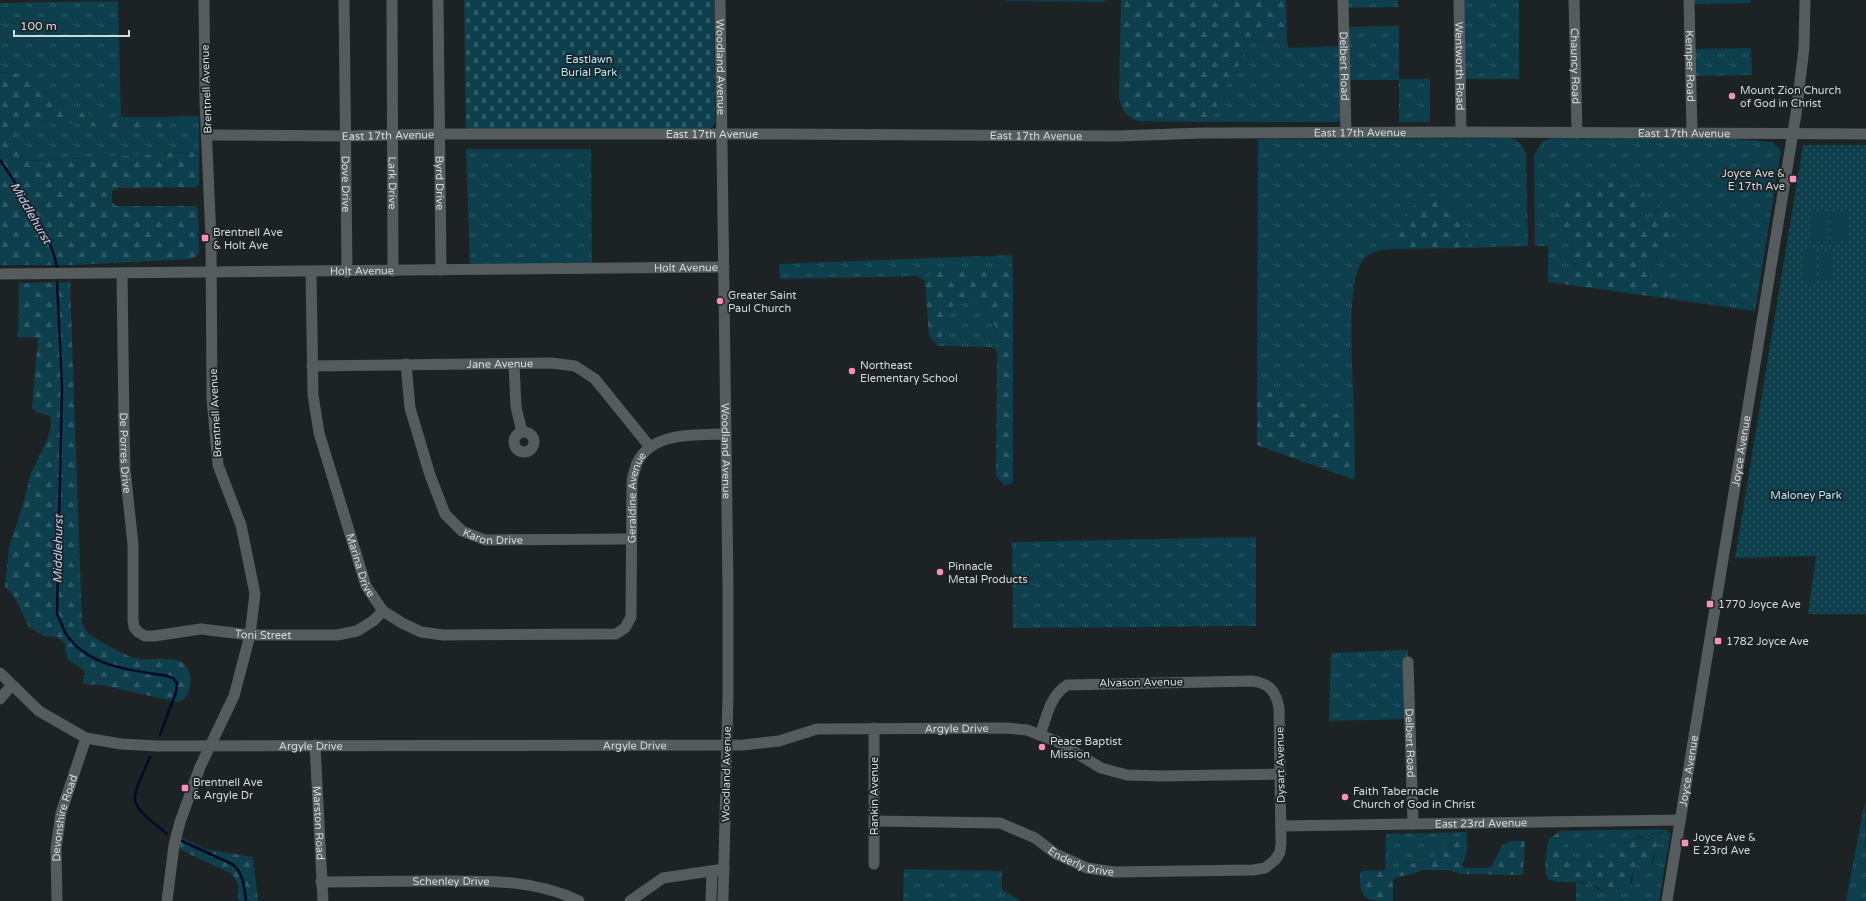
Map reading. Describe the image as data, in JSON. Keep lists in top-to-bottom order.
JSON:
{
  "streets": {
    "street": [
      "Delbert Road",
      "Wentworth Road",
      "Chauncy Road",
      "Kemper Road",
      "Woodland Avenue",
      "Brentnell Avenue",
      "East 17th Avenue",
      "Lark Drive",
      "Byrd Drive",
      "Dove Drive",
      "Holt Avenue",
      "Jane Avenue",
      "Joyce Avenue",
      "De Porres Drive",
      "Geraldine Avenue",
      "Karon Drive",
      "Marina Drive",
      "Toni Street",
      "Alvason Avenue",
      "Argyle Drive",
      "Dysart Avenue",
      "Rankin Avenue",
      "Devonshire Road",
      "Marston Road",
      "East 23rd Avenue",
      "Enderly Drive",
      "Schenley Drive"
    ]
  },
  "crossings": [
    ["Delbert Road", "East 17th Avenue"],
    ["Delbert Road", "East 23rd Avenue"],
    ["Wentworth Road", "East 17th Avenue"],
    ["Chauncy Road", "East 17th Avenue"],
    ["Kemper Road", "East 17th Avenue"],
    ["Woodland Avenue", "East 17th Avenue"],
    ["Woodland Avenue", "Holt Avenue"],
    ["Woodland Avenue", "Geraldine Avenue"],
    ["Woodland Avenue", "Argyle Drive"],
    ["Brentnell Avenue", "East 17th Avenue"],
    ["Brentnell Avenue", "Holt Avenue"],
    ["Brentnell Avenue", "Toni Street"],
    ["Brentnell Avenue", "Argyle Drive"],
    ["East 17th Avenue", "Lark Drive"],
    ["East 17th Avenue", "Byrd Drive"],
    ["East 17th Avenue", "Dove Drive"],
    ["East 17th Avenue", "Joyce Avenue"],
    ["Lark Drive", "Holt Avenue"],
    ["Byrd Drive", "Holt Avenue"],
    ["Dove Drive", "Holt Avenue"],
    ["Holt Avenue", "De Porres Drive"],
    ["Holt Avenue", "Marina Drive"],
    ["Jane Avenue", "Geraldine Avenue"],
    ["Jane Avenue", "Karon Drive"],
    ["Jane Avenue", "Marina Drive"],
    ["Joyce Avenue", "East 23rd Avenue"],
    ["De Porres Drive", "Toni Street"],
    ["Geraldine Avenue", "Karon Drive"],
    ["Geraldine Avenue", "Marina Drive"],
    ["Marina Drive", "Toni Street"],
    ["Alvason Avenue", "Argyle Drive"],
    ["Alvason Avenue", "Dysart Avenue"],
    ["Argyle Drive", "Dysart Avenue"],
    ["Argyle Drive", "Rankin Avenue"],
    ["Argyle Drive", "Devonshire Road"],
    ["Argyle Drive", "Marston Road"],
    ["Dysart Avenue", "East 23rd Avenue"],
    ["Dysart Avenue", "Enderly Drive"],
    ["Rankin Avenue", "Enderly Drive"],
    ["Marston Road", "Schenley Drive"]
  ],
  "water": ["Middlehurst"],
  "parks": ["Eastlawn Burial Park", "Maloney Park"],
  "places": {
    "other": [
      "Mount Zion Church of God in Christ",
      "Greater Saint Paul Church",
      "Northeast Elementary School",
      "Pinnacle Metal Products",
      "Peace Baptist Mission",
      "Faith Tabernacle Church of God in Christ"
    ],
    "transit": [
      "Joyce Ave & E 17th Ave",
      "Brentnell Ave & Holt Ave",
      "1770 Joyce Ave",
      "1782 Joyce Ave",
      "Brentnell Ave & Argyle Dr",
      "Joyce Ave & E 23rd Ave"
    ]
  },
  "scale_bar": "100 m"
}
